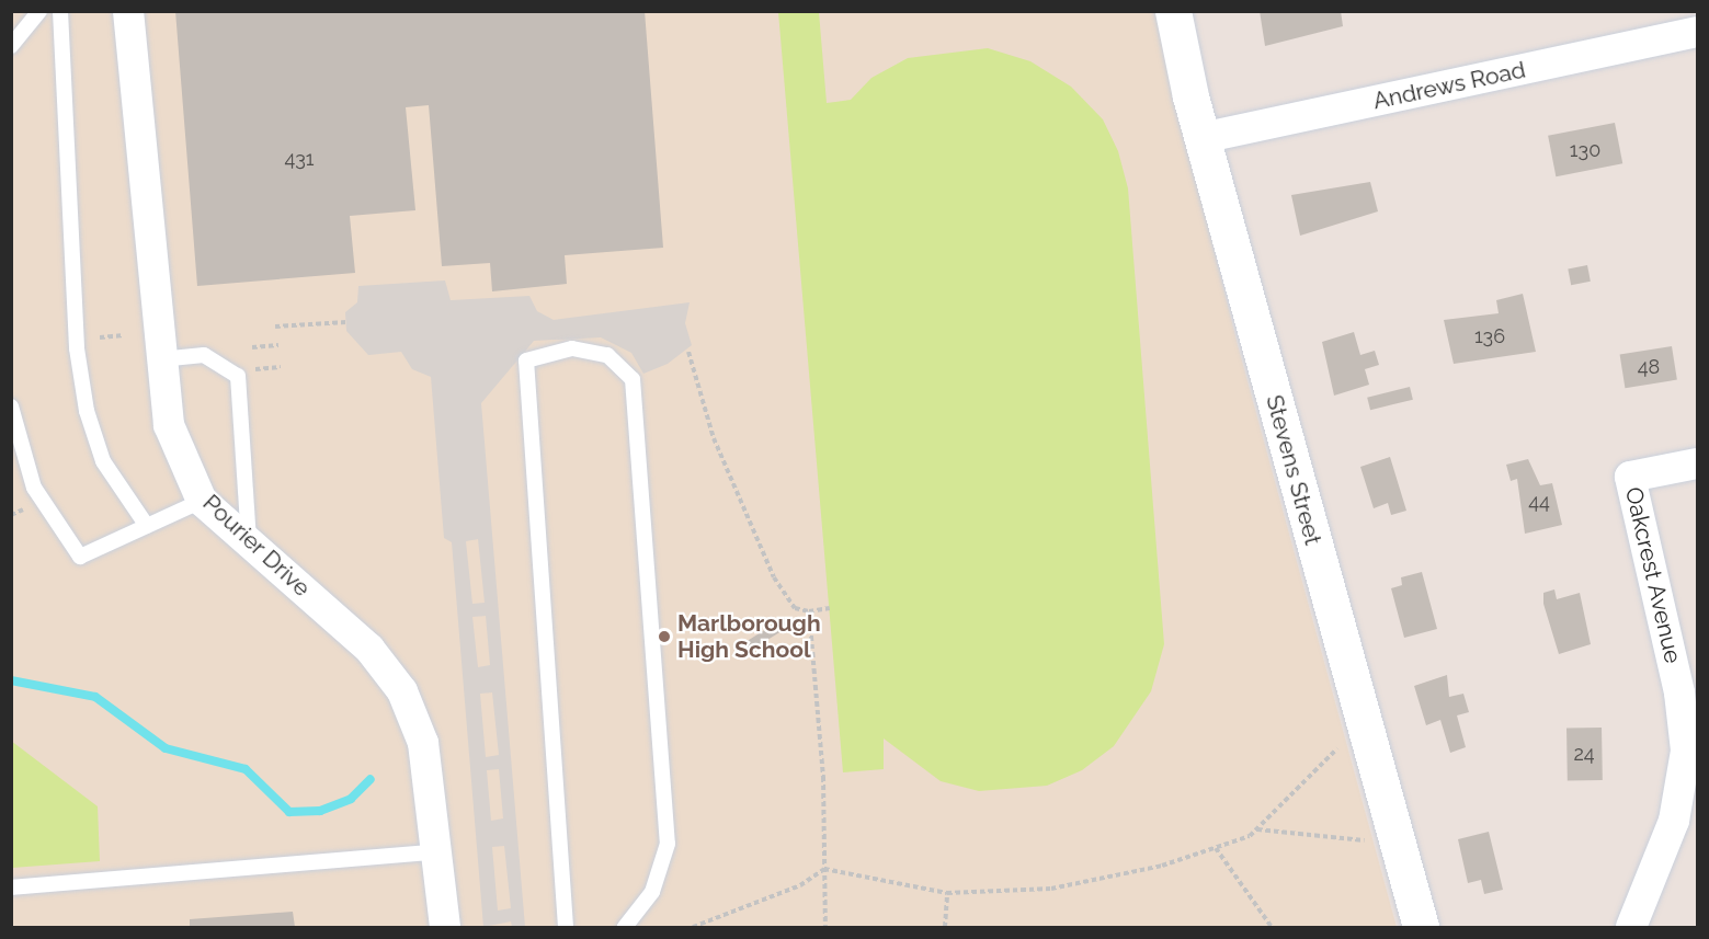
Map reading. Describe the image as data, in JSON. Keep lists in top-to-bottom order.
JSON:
{
  "streets": {
    "street": [
      "Andrews Road",
      "Stevens Street",
      "Pourier Drive",
      "Oakcrest Avenue"
    ]
  },
  "crossings": [
    ["Andrews Road", "Stevens Street"]
  ],
  "places": ["Marlborough High School"],
  "house_numbers": [
    "130",
    "431",
    "136",
    "48",
    "44",
    "24"
  ]
}
